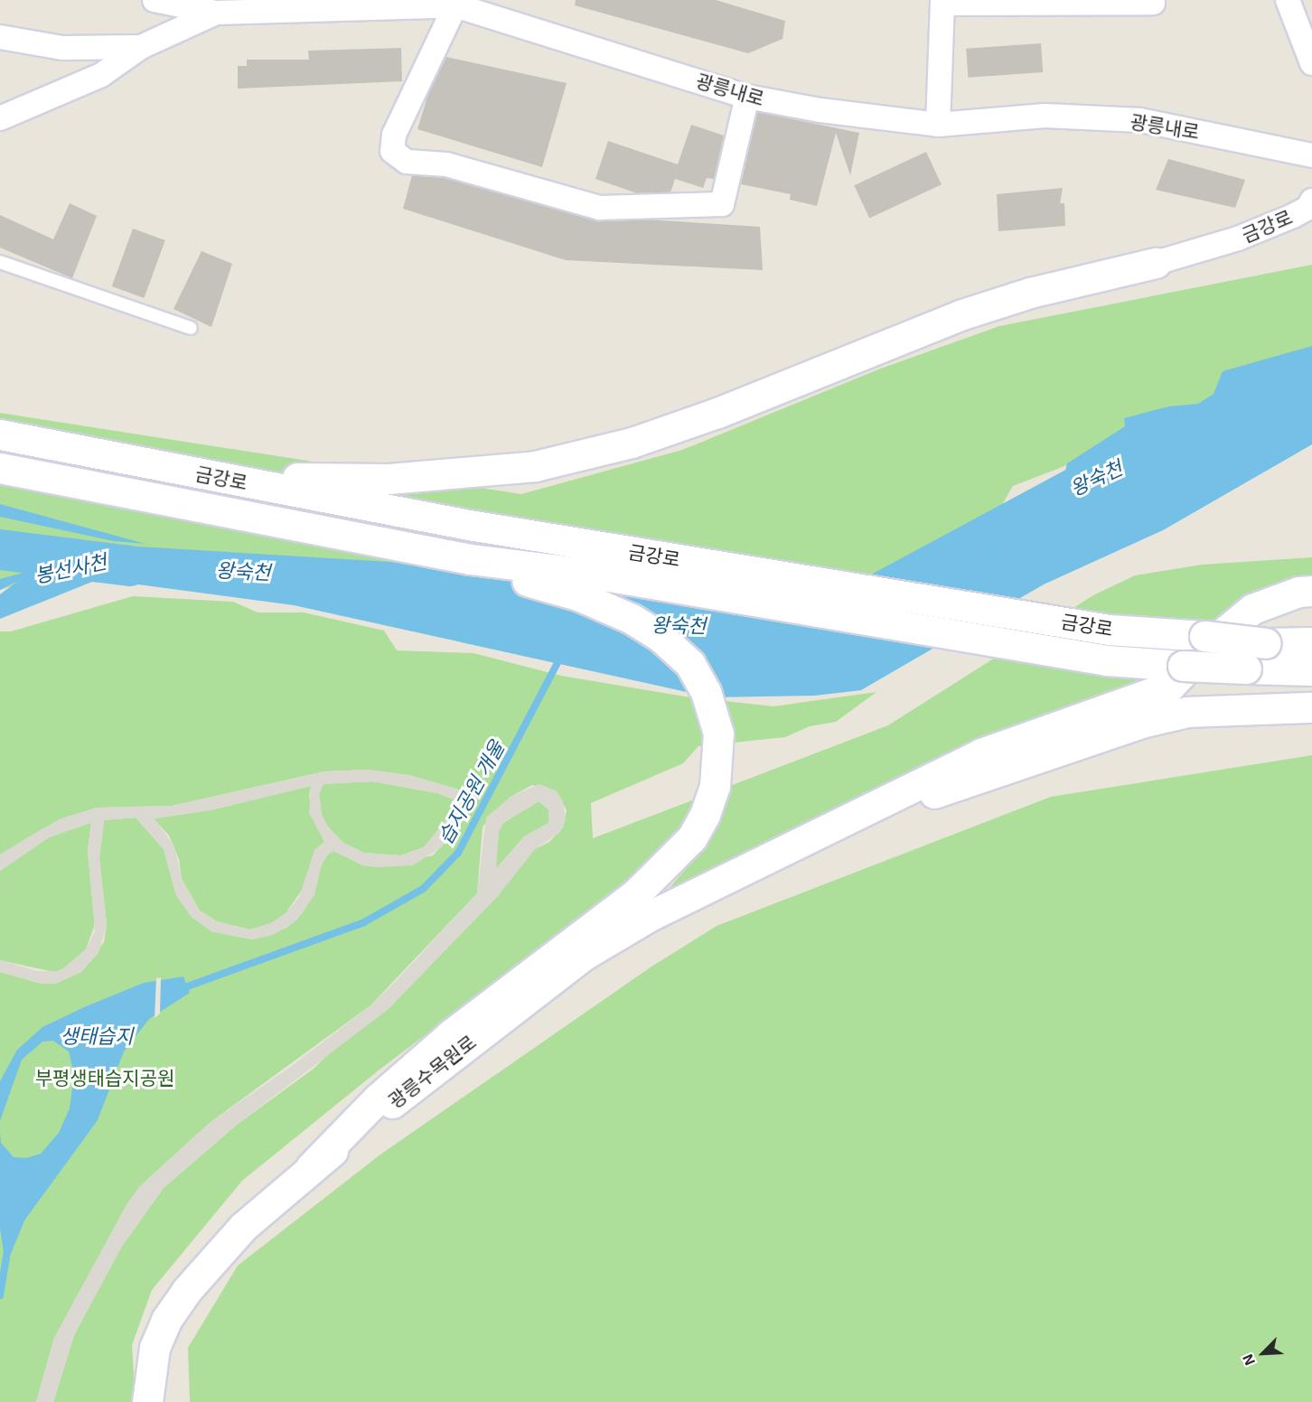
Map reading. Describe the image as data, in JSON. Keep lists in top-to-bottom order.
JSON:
{
  "streets": {
    "main road": ["금강로", "광릉수목원로"],
    "street": ["광릉내로"]
  },
  "water": [
    "왕숙천",
    "봉선사천",
    "습지공원 개울",
    "생태습지"
  ],
  "parks": ["부평생태습지공원"],
  "north": "bottom left"
}
